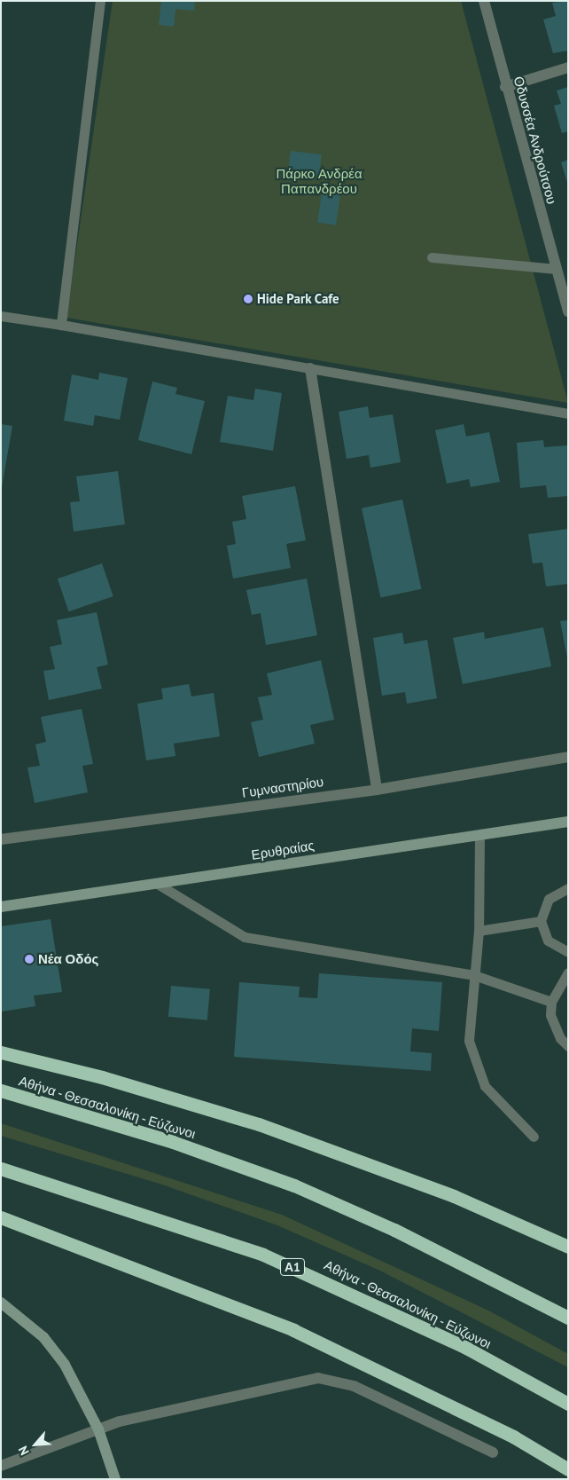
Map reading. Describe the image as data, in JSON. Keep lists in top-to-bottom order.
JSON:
{
  "streets": {
    "highway": ["Αθήνα - Θεσσαλονίκη - Εύζωνοι", "Α1"],
    "main road": ["Ερυθραίας"],
    "street": ["Οδυσσέα Ανδρούτσου", "Γυμναστηρίου"]
  },
  "parks": ["Πάρκο Ανδρέα Παπανδρέου"],
  "places": ["Hide Park Cafe", "Νέα Οδός"],
  "north": "bottom left"
}
